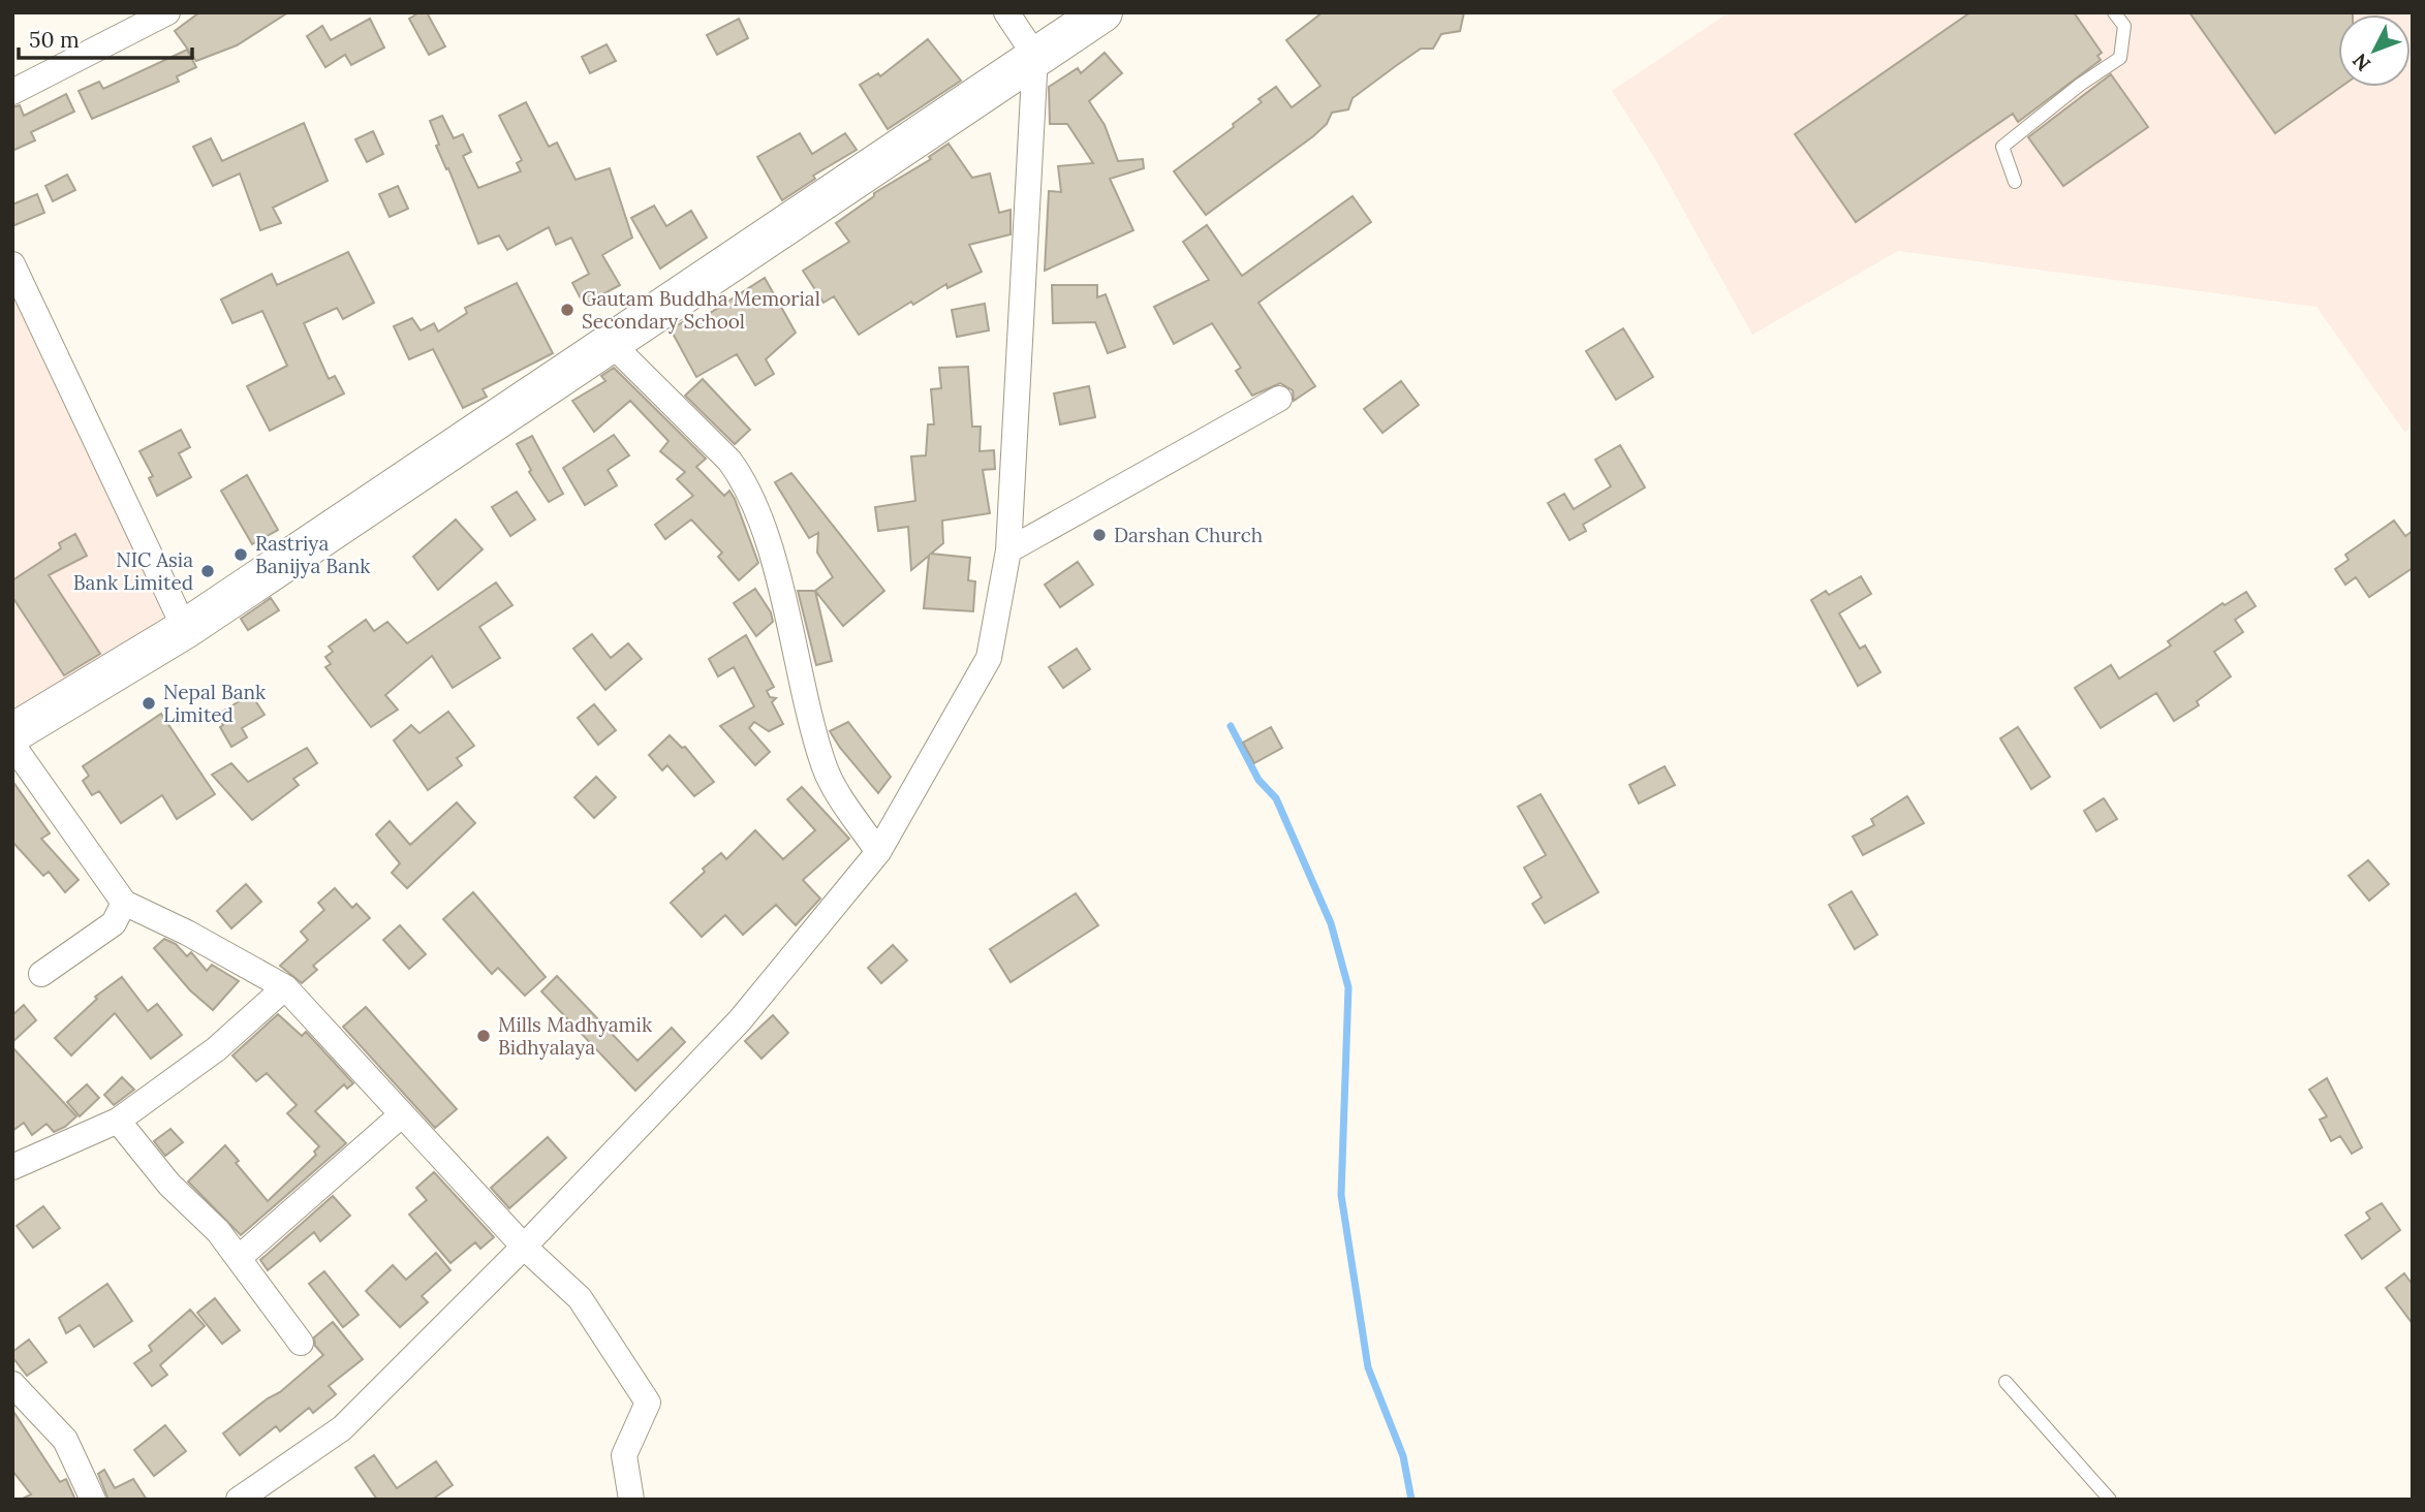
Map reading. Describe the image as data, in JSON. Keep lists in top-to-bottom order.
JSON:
{
  "places": [
    "Gautam Buddha Memorial Secondary School",
    "Darshan Church",
    "Rastriya Banijya Bank",
    "NIC Asia Bank Limited",
    "Nepal Bank Limited",
    "Mills Madhyamik Bidhyalaya"
  ],
  "scale_bar": "50 m",
  "north": "bottom left"
}
